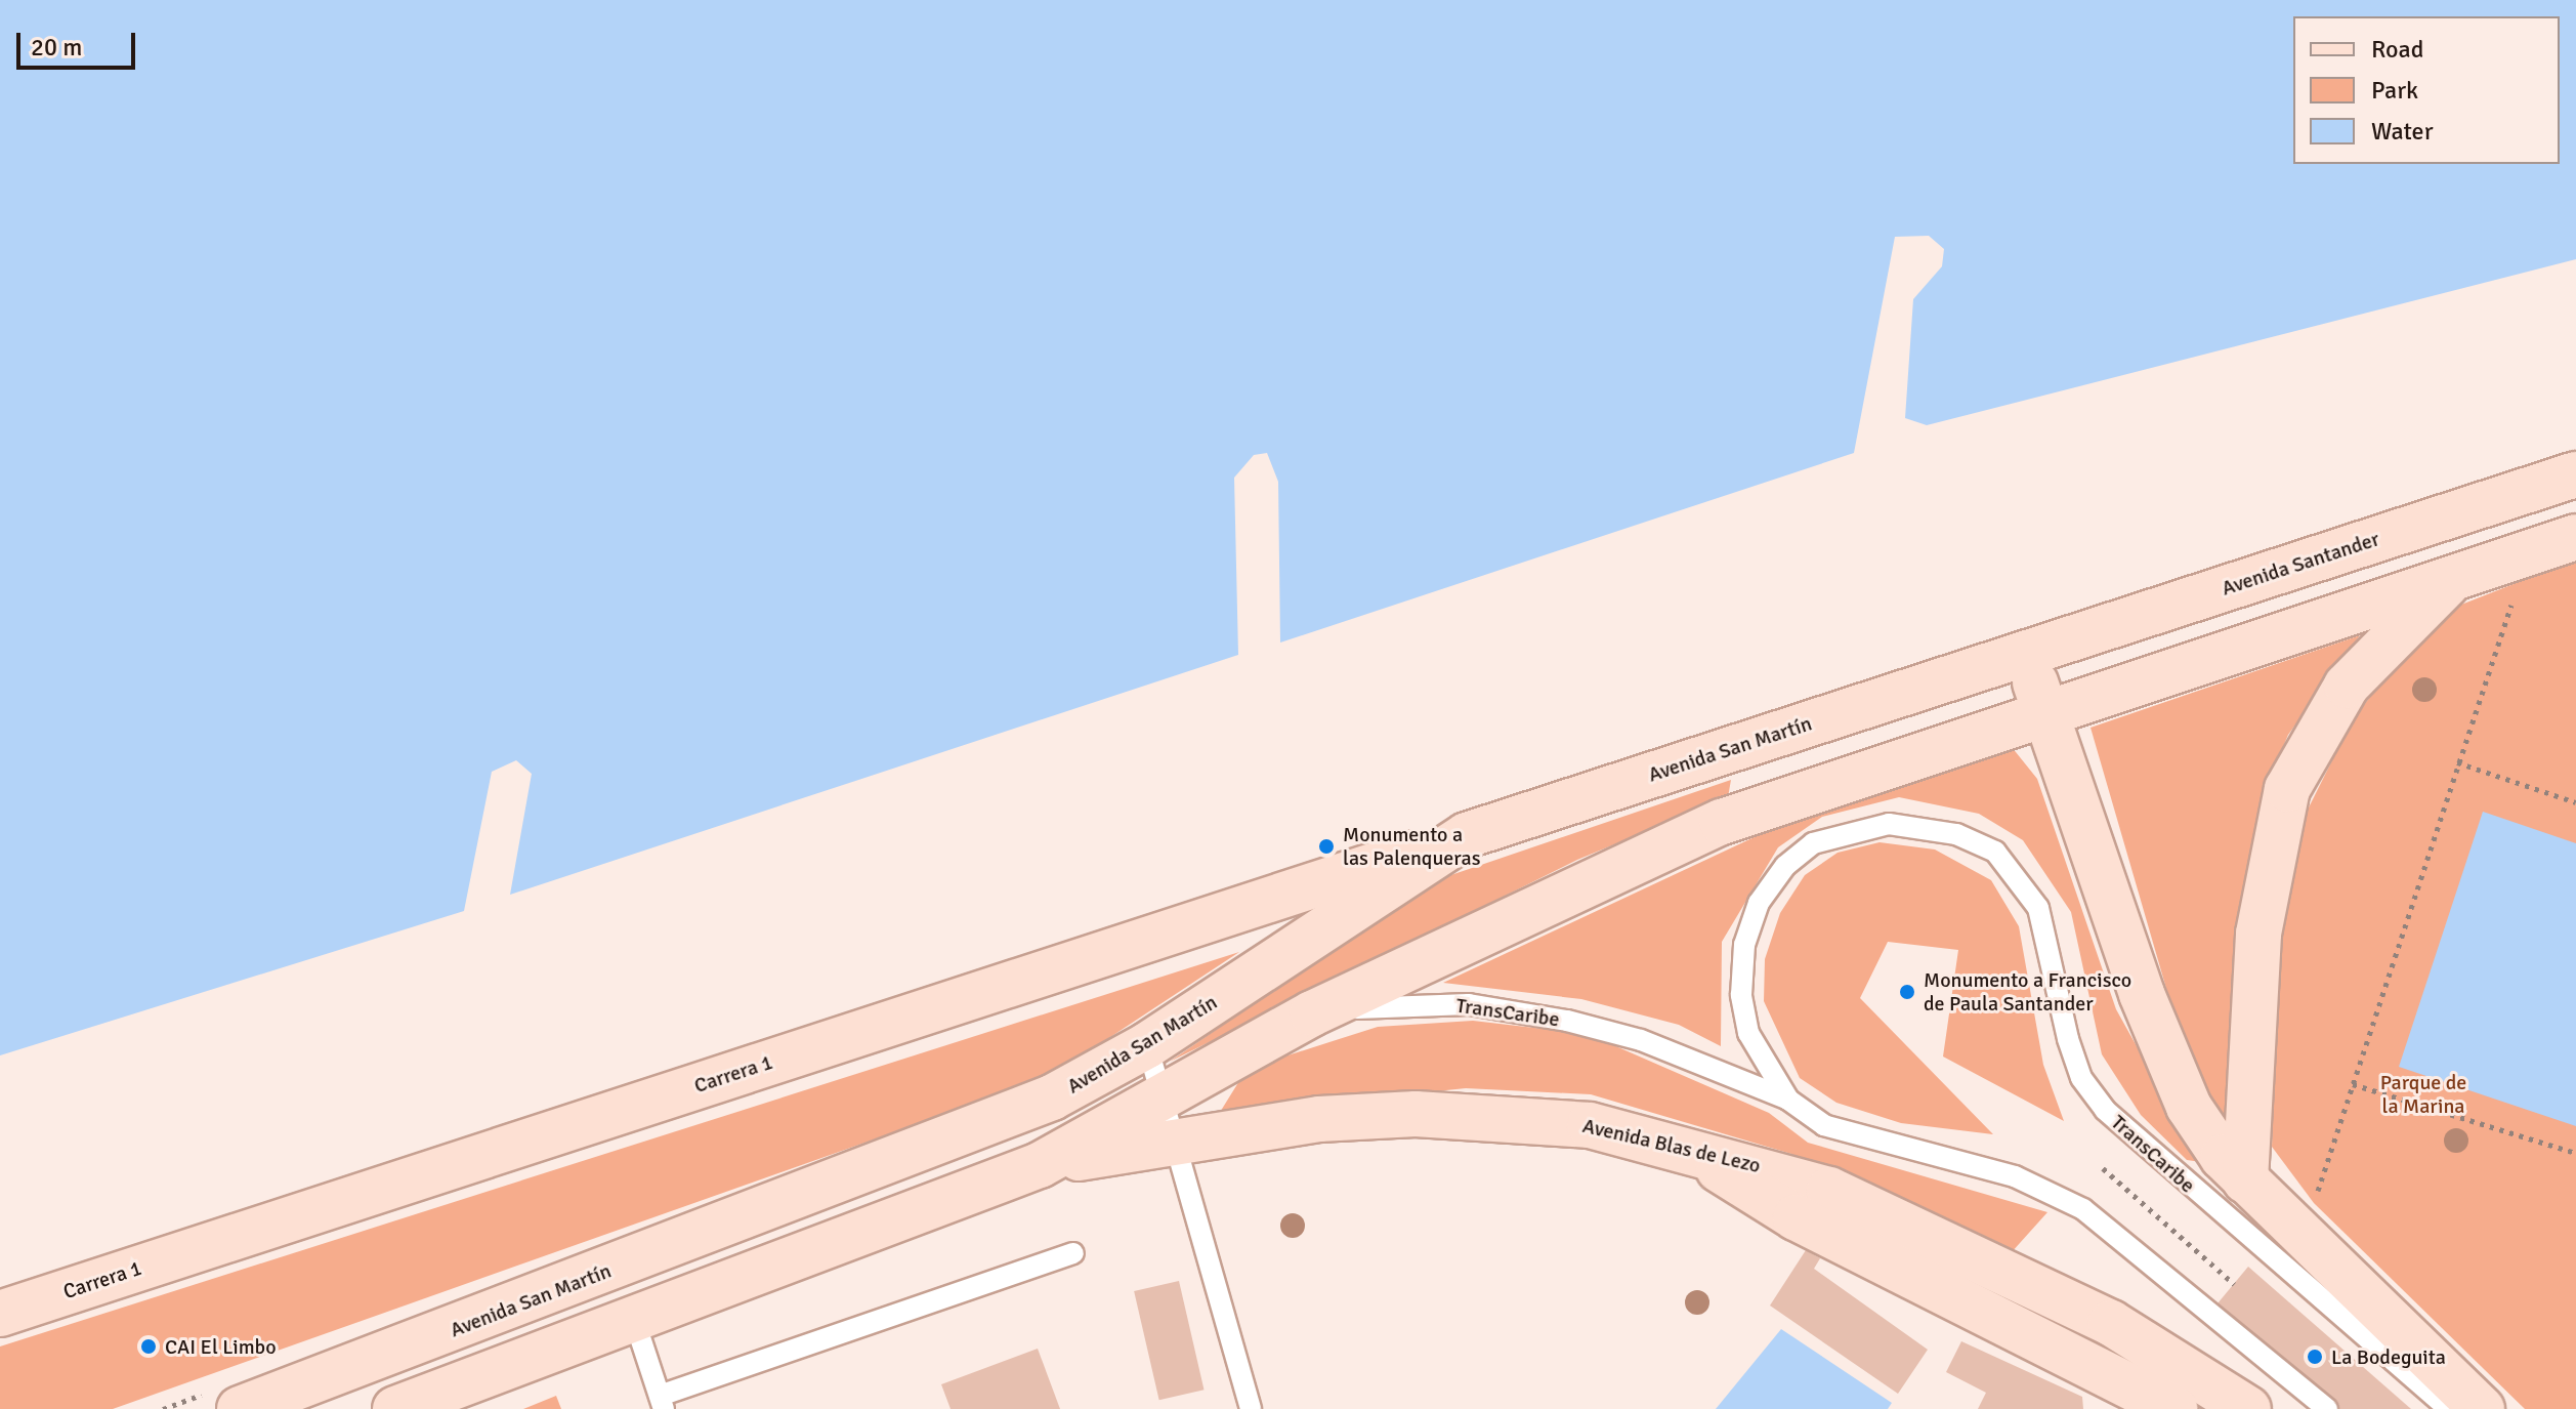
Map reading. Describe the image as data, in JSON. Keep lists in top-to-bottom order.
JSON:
{
  "streets": {
    "main road": [
      "Avenida Santander",
      "Avenida San Martín",
      "Carrera 1",
      "Avenida Blas de Lezo"
    ],
    "lane": ["TransCaribe"]
  },
  "crossings": [
    ["Avenida Santander", "Avenida San Martín"],
    ["Avenida San Martín", "Carrera 1"]
  ],
  "parks": ["Parque de la Marina"],
  "places": [
    "Monumento a las Palenqueras",
    "Monumento a Francisco de Paula Santander",
    "CAI El Limbo",
    "La Bodeguita"
  ],
  "legend": ["Road", "Park", "Water"],
  "scale_bar": "20 m"
}
